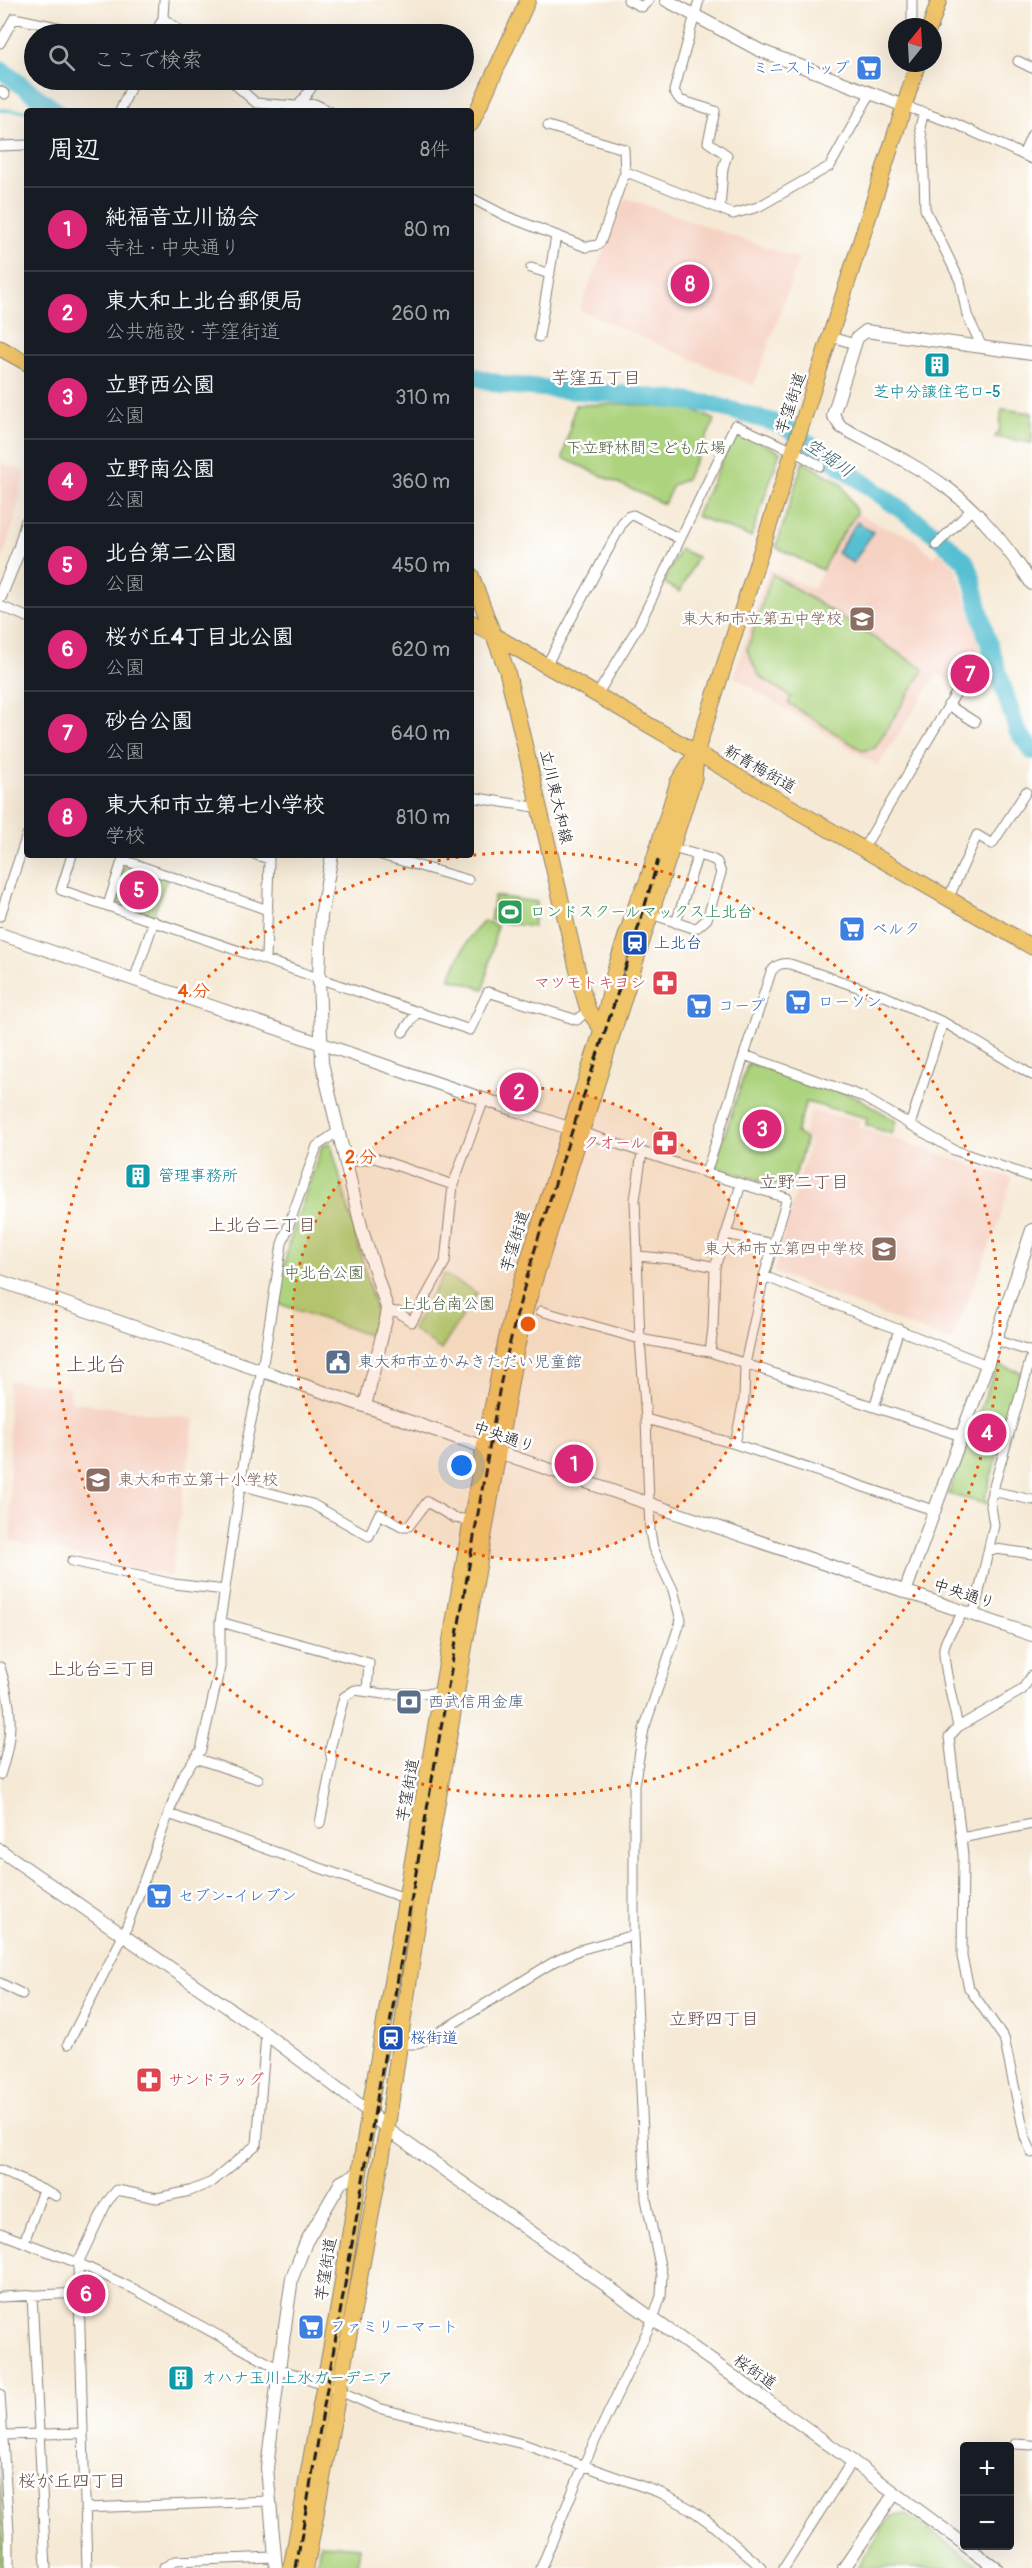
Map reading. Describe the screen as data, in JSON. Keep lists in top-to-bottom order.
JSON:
{
  "streets": {
    "main road": ["芋窪街道", "新青梅街道", "立川東大和線"],
    "street": ["中央通り", "桜街道"]
  },
  "crossings": [
    ["芋窪街道", "新青梅街道"],
    ["芋窪街道", "立川東大和線"],
    ["芋窪街道", "中央通り"],
    ["芋窪街道", "桜街道"],
    ["新青梅街道", "立川東大和線"]
  ],
  "districts": [
    "芋窪五丁目",
    "立野二丁目",
    "上北台二丁目",
    "上北台",
    "上北台三丁目",
    "立野四丁目",
    "桜が丘四丁目"
  ],
  "water": ["空堀川"],
  "parks": ["下立野林間こども広場", "中北台公園", "上北台南公園"],
  "places": {
    "supermarket": [
      "ミニストップ",
      "ベルク",
      "ローソン",
      "コープ",
      "セブン-イレブン",
      "ファミリーマート"
    ],
    "building": ["芝中分譲住宅ロ-5", "管理事務所", "オハナ玉川上水ガーデニア"],
    "school or university": ["東大和市立第五中学校", "東大和市立第四中学校", "東大和市立第十小学校"],
    "sports": ["ロンドスクールマックス上北台"],
    "station": ["上北台", "桜街道"],
    "pharmacy": ["マツモトキヨシ", "クオール", "サンドラッグ"],
    "public building": ["東大和市立かみきただい児童館"],
    "bank": ["西武信用金庫"]
  },
  "north": "top",
  "page": {
    "search": "ここで検索",
    "heading": ["周辺", "8件"],
    "list": [
      {
        "mark": "1",
        "name": "純福音立川協会",
        "note": "寺社 · 中央通り",
        "value": "80 m"
      },
      {
        "mark": "2",
        "name": "東大和上北台郵便局",
        "note": "公共施設 · 芋窪街道",
        "value": "260 m"
      },
      {
        "mark": "3",
        "name": "立野西公園",
        "note": "公園",
        "value": "310 m"
      },
      {
        "mark": "4",
        "name": "立野南公園",
        "note": "公園",
        "value": "360 m"
      },
      {
        "mark": "5",
        "name": "北台第二公園",
        "note": "公園",
        "value": "450 m"
      },
      {
        "mark": "6",
        "name": "桜が丘4丁目北公園",
        "note": "公園",
        "value": "620 m"
      },
      {
        "mark": "7",
        "name": "砂台公園",
        "note": "公園",
        "value": "640 m"
      },
      {
        "mark": "8",
        "name": "東大和市立第七小学校",
        "note": "学校",
        "value": "810 m"
      }
    ],
    "pins": [
      "8",
      "7",
      "5",
      "2",
      "3",
      "4",
      "1",
      "6"
    ],
    "map_buttons": ["+", "−"]
  },
  "rings": ["4 分", "2 分"]
}
